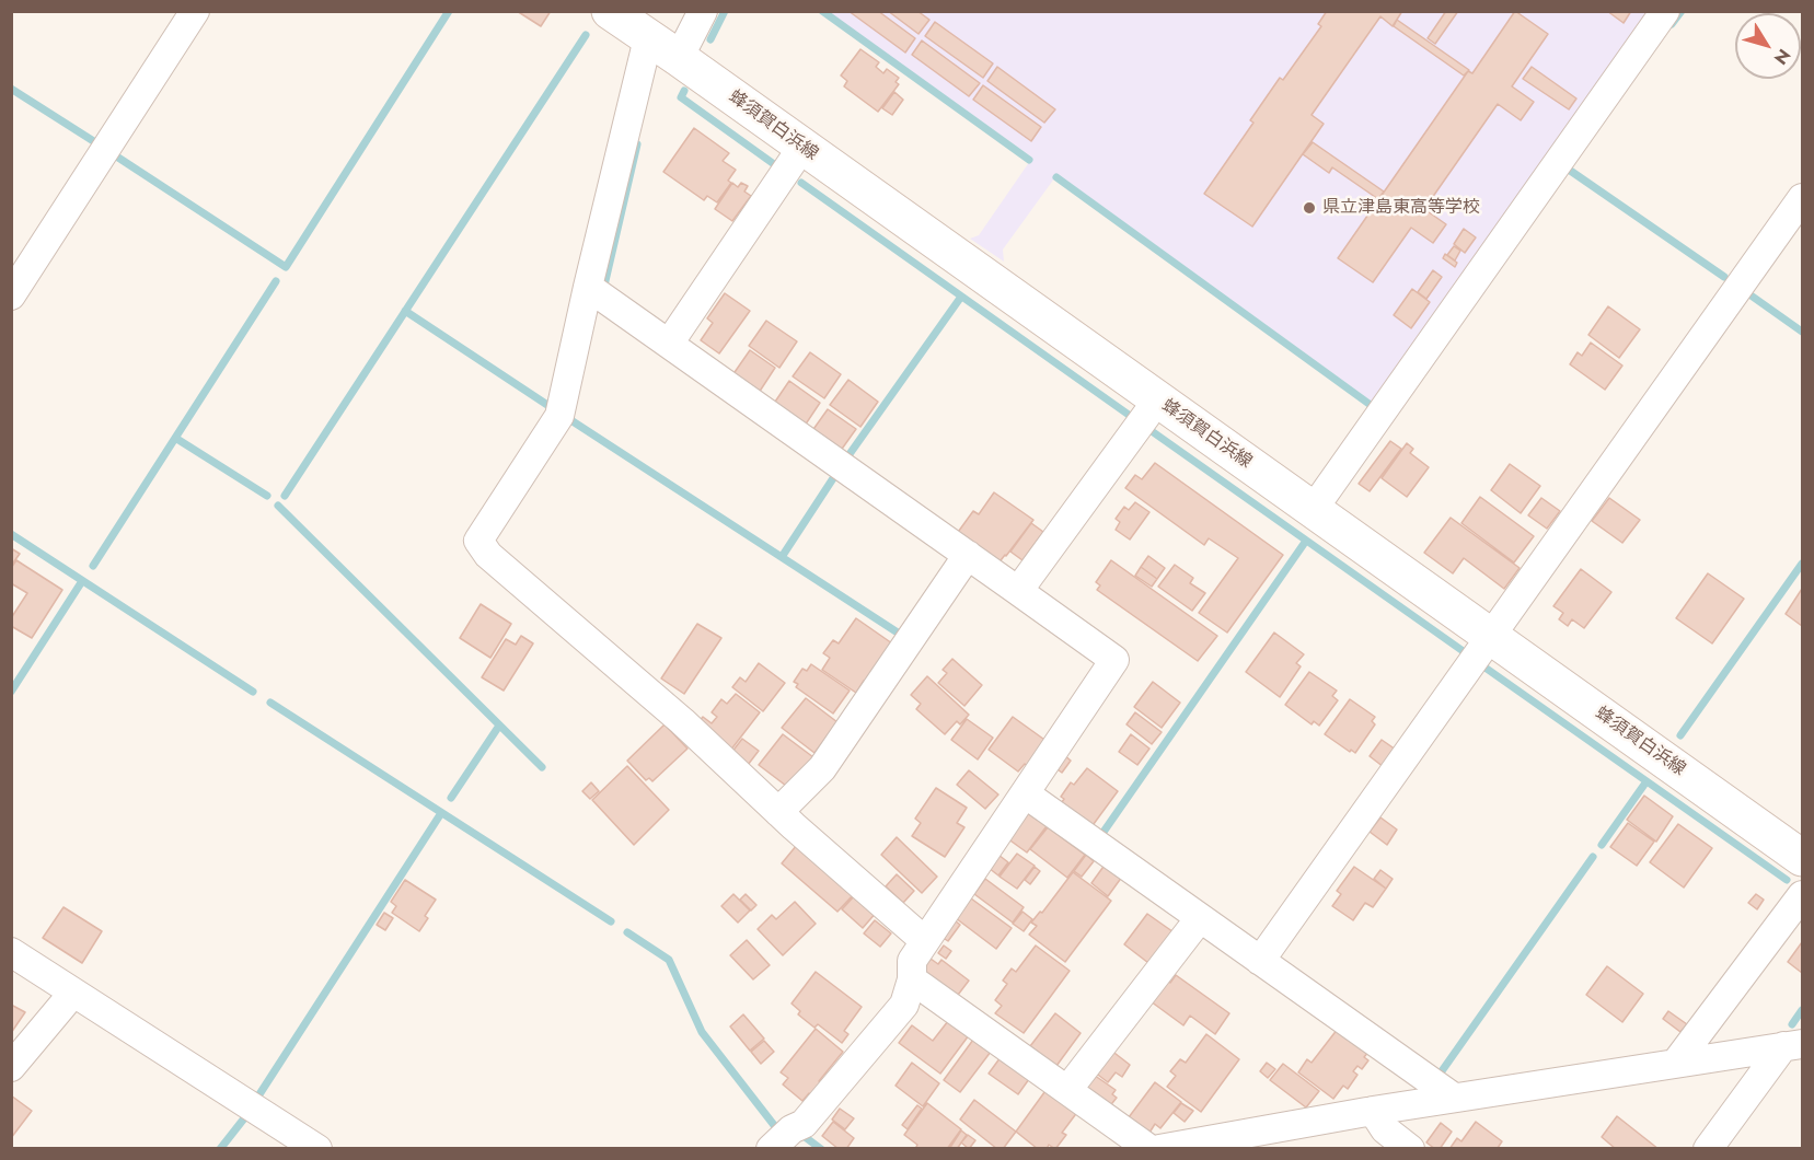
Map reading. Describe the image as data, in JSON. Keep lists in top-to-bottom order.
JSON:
{
  "streets": {
    "main road": ["蜂須賀白浜線"]
  },
  "places": ["県立津島東高等学校"],
  "north": "bottom right"
}
